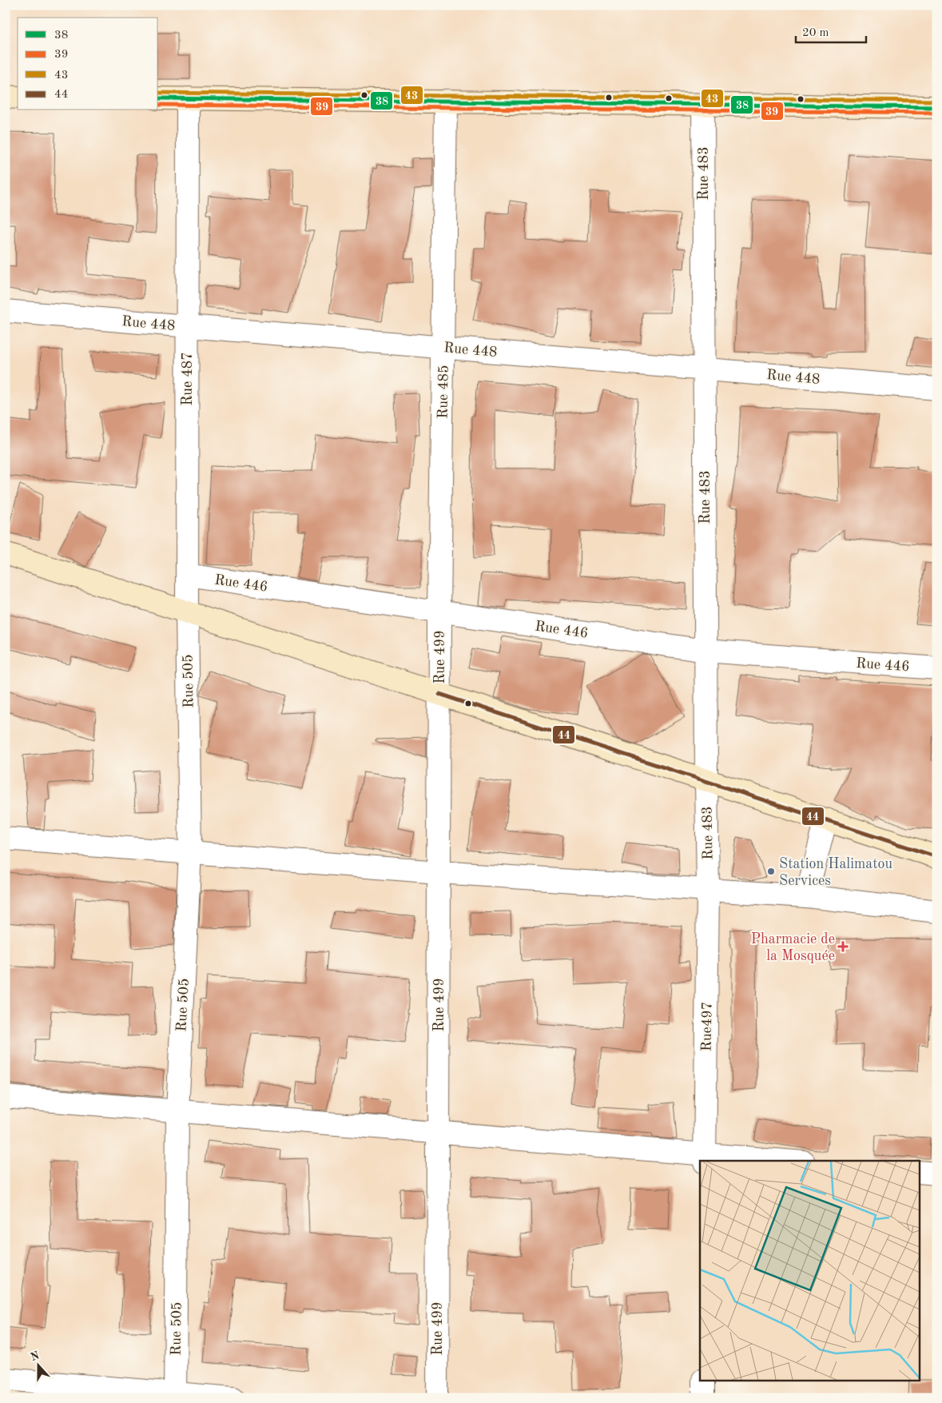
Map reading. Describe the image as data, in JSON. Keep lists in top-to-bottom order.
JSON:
{
  "streets": {
    "street": [
      "Rue 483",
      "Rue 448",
      "Rue 487",
      "Rue 485",
      "Rue 446",
      "Rue 499",
      "Rue 505",
      "Rue497"
    ]
  },
  "crossings": [
    ["Rue 483", "Rue 448"],
    ["Rue 483", "Rue 446"],
    ["Rue 483", "Rue497"],
    ["Rue 448", "Rue 487"],
    ["Rue 448", "Rue 485"],
    ["Rue 487", "Rue 446"],
    ["Rue 487", "Rue 505"],
    ["Rue 485", "Rue 446"],
    ["Rue 485", "Rue 499"],
    ["Rue 446", "Rue 499"]
  ],
  "places": {
    "other": ["Station Halimatou Services"],
    "health": ["Pharmacie de la Mosquée"]
  },
  "lines": [
    "transit line 43",
    "transit line 38",
    "transit line 39",
    "transit line 44"
  ],
  "legend": [
    "38",
    "39",
    "43",
    "44"
  ],
  "scale_bar": "20 m",
  "north": "top"
}
